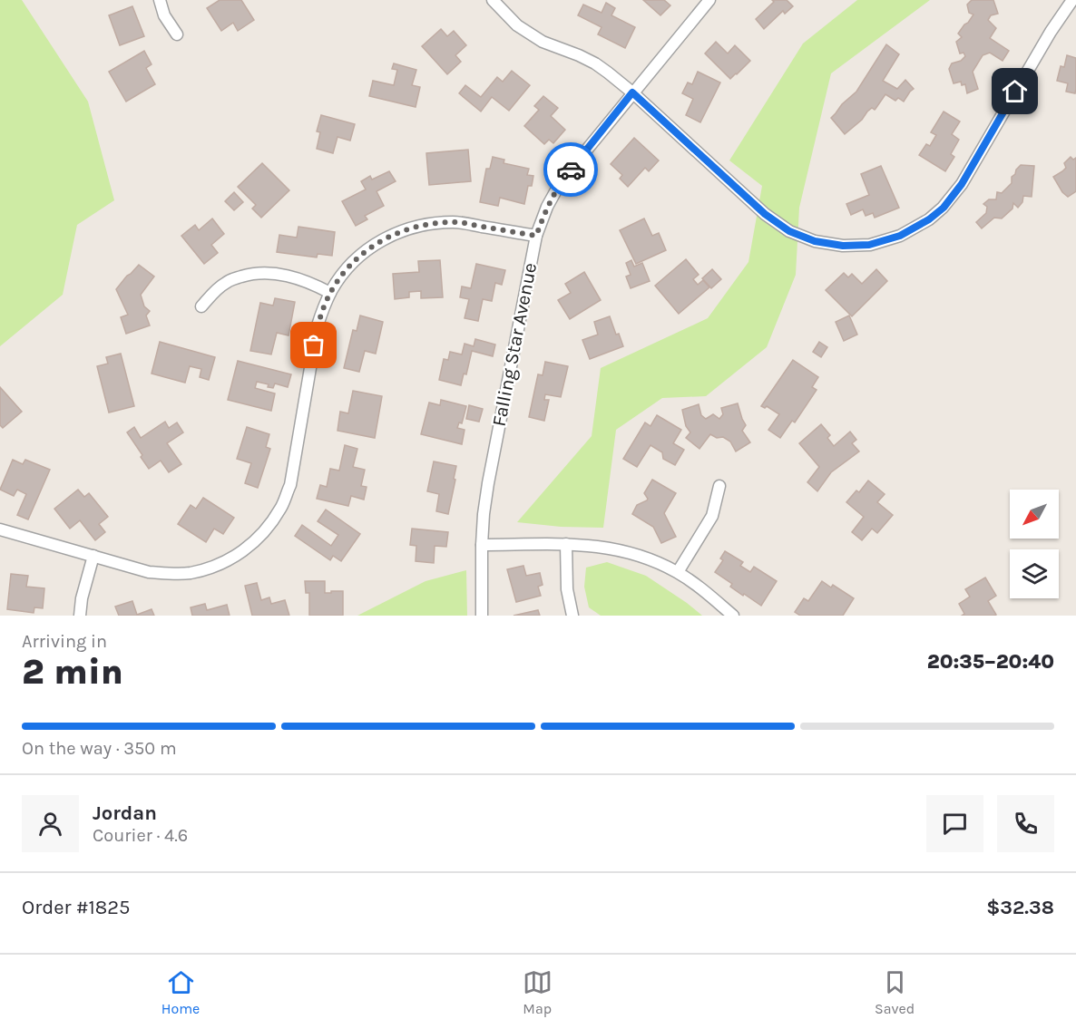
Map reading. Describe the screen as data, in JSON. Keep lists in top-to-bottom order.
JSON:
{
  "streets": {
    "street": ["Falling Star Avenue"]
  },
  "north": "bottom left",
  "page": {
    "heading": ["2 min", "Arriving in", "20:35–20:40"],
    "panel": [
      "Jordan",
      "Courier · 4.6",
      "Order #1825",
      "$32.38"
    ],
    "bar": "On the way · 350 m",
    "tabs": ["Home", "Map", "Saved"]
  }
}
